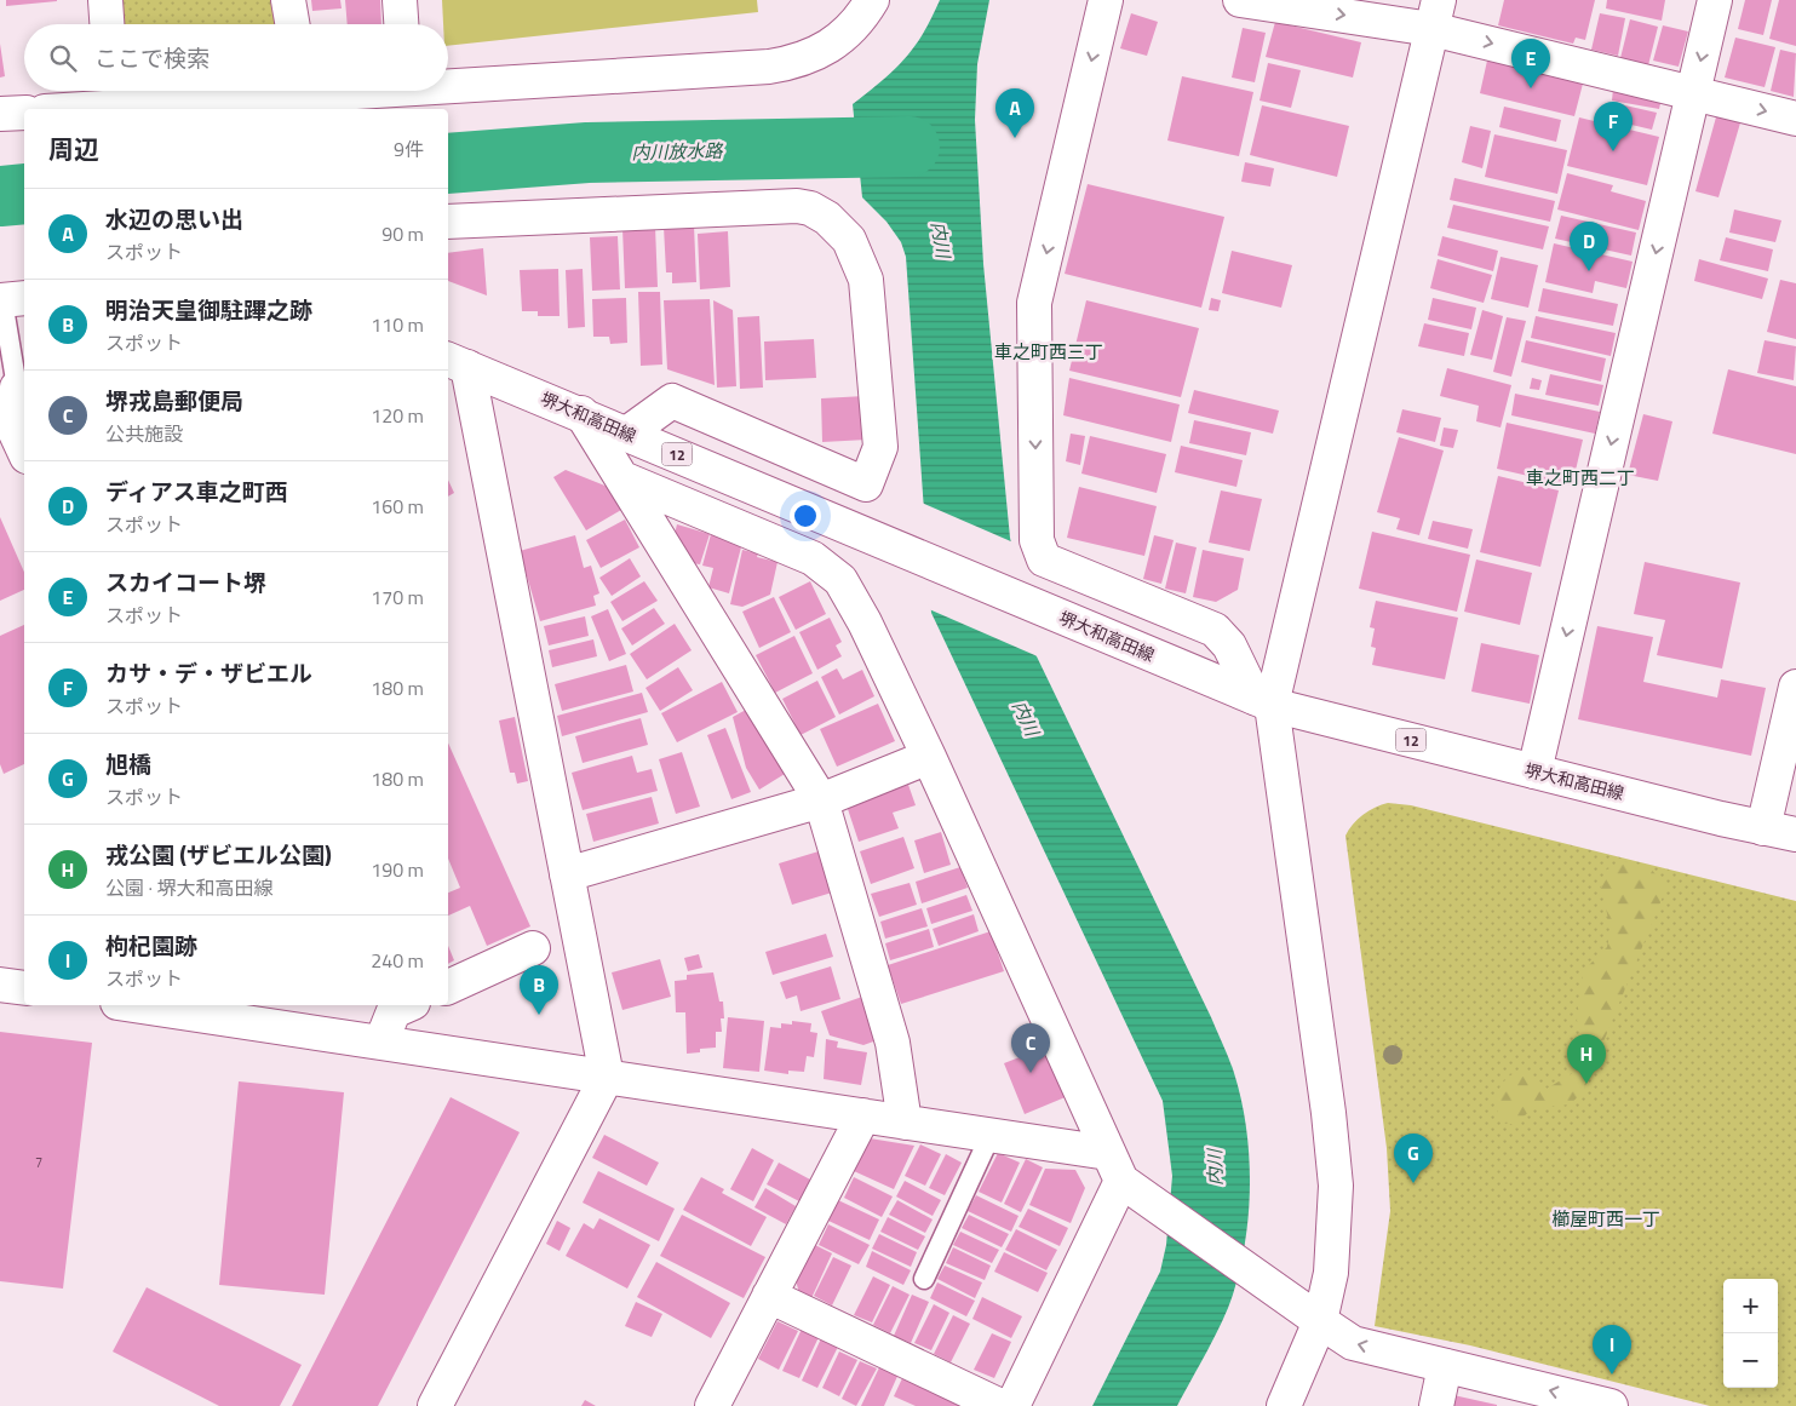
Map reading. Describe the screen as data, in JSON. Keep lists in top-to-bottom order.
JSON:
{
  "streets": {
    "street": ["堺大和高田線", "12"]
  },
  "districts": ["車之町西三丁", "車之町西二丁", "櫛屋町西一丁"],
  "water": ["内川放水路", "内川"],
  "house_numbers": ["7"],
  "page": {
    "search": "ここで検索",
    "pins": [
      "E",
      "A",
      "F",
      "D",
      "B",
      "C",
      "H",
      "G",
      "I"
    ],
    "heading": ["周辺", "9件"],
    "list": [
      {
        "mark": "A",
        "name": "水辺の思い出",
        "note": "スポット",
        "value": "90 m"
      },
      {
        "mark": "B",
        "name": "明治天皇御駐蹕之跡",
        "note": "スポット",
        "value": "110 m"
      },
      {
        "mark": "C",
        "name": "堺戎島郵便局",
        "note": "公共施設",
        "value": "120 m"
      },
      {
        "mark": "D",
        "name": "ディアス車之町西",
        "note": "スポット",
        "value": "160 m"
      },
      {
        "mark": "E",
        "name": "スカイコート堺",
        "note": "スポット",
        "value": "170 m"
      },
      {
        "mark": "F",
        "name": "カサ・デ・ザビエル",
        "note": "スポット",
        "value": "180 m"
      },
      {
        "mark": "G",
        "name": "旭橋",
        "note": "スポット",
        "value": "180 m"
      },
      {
        "mark": "H",
        "name": "戎公園 (ザビエル公園)",
        "note": "公園 · 堺大和高田線",
        "value": "190 m"
      },
      {
        "mark": "I",
        "name": "枸杞園跡",
        "note": "スポット",
        "value": "240 m"
      }
    ],
    "map_buttons": ["+", "−"]
  }
}
